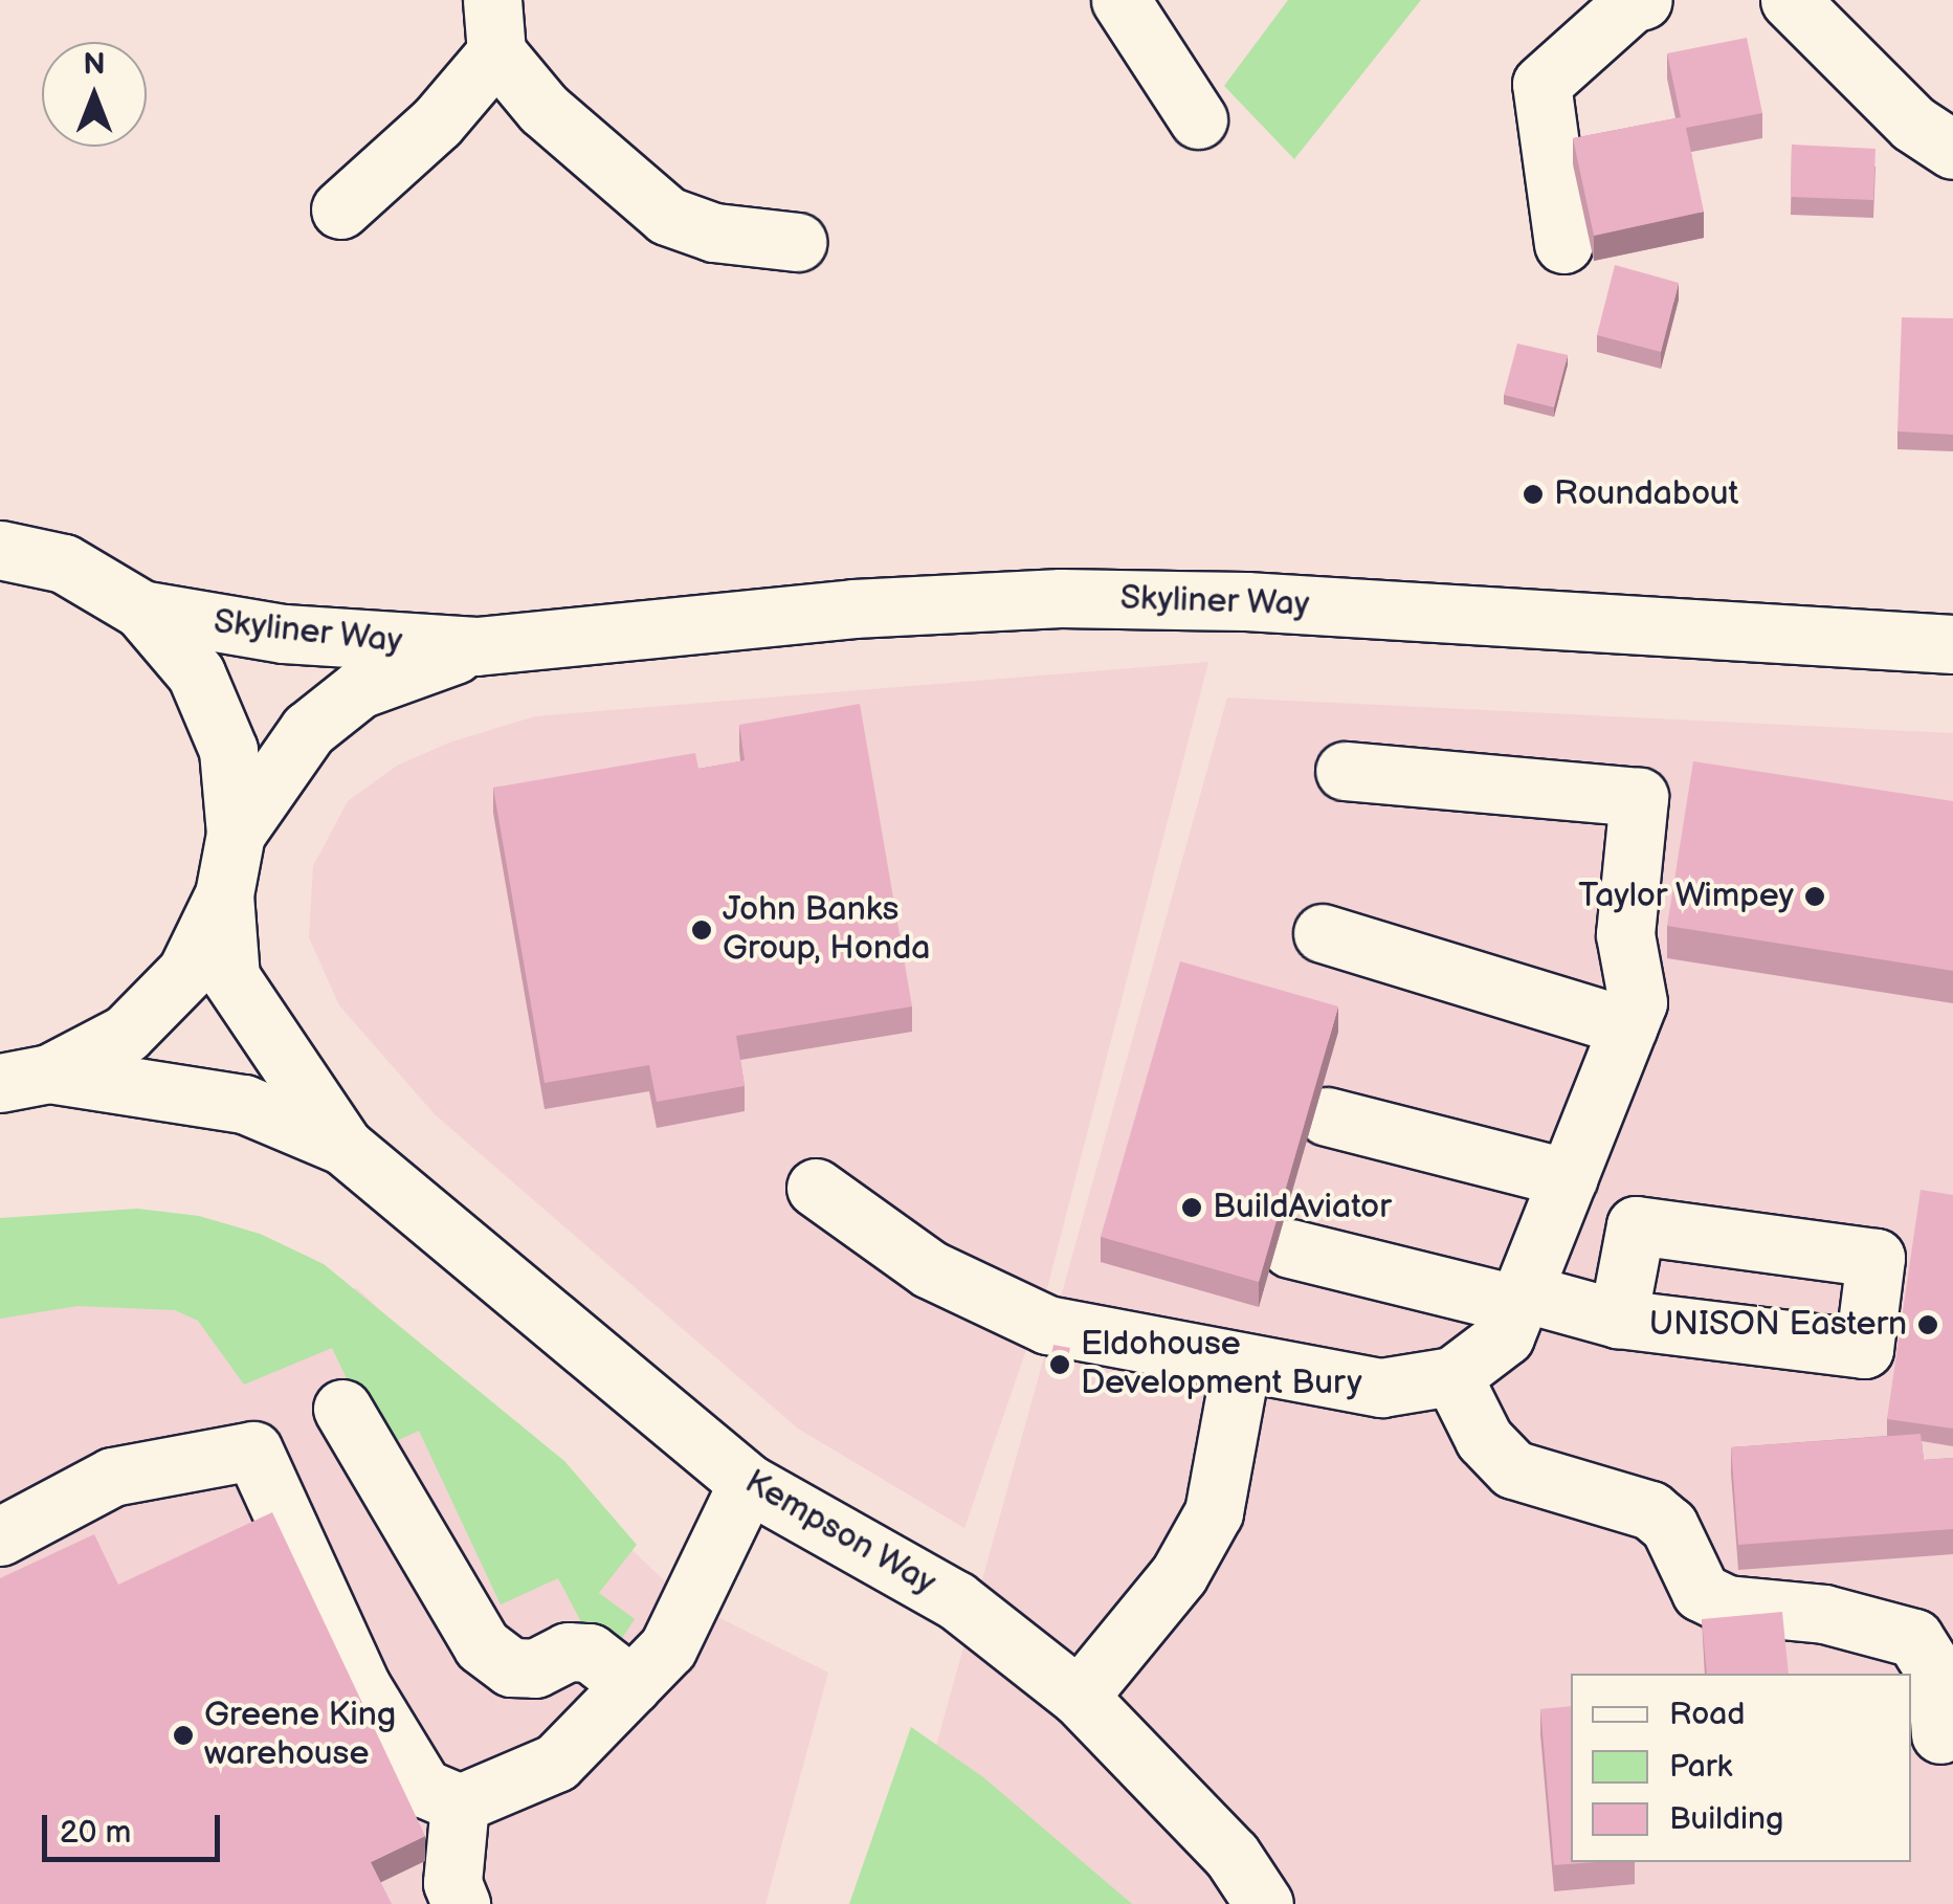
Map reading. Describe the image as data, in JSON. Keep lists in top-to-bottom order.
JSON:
{
  "streets": {
    "street": ["Skyliner Way", "Kempson Way"]
  },
  "places": [
    "Roundabout",
    "Taylor Wimpey",
    "John Banks Group, Honda",
    "BuildAviator",
    "UNISON Eastern",
    "Eldohouse Development Bury",
    "Greene King warehouse"
  ],
  "legend": ["Road", "Park", "Building"],
  "scale_bar": "20 m",
  "north": "top"
}
